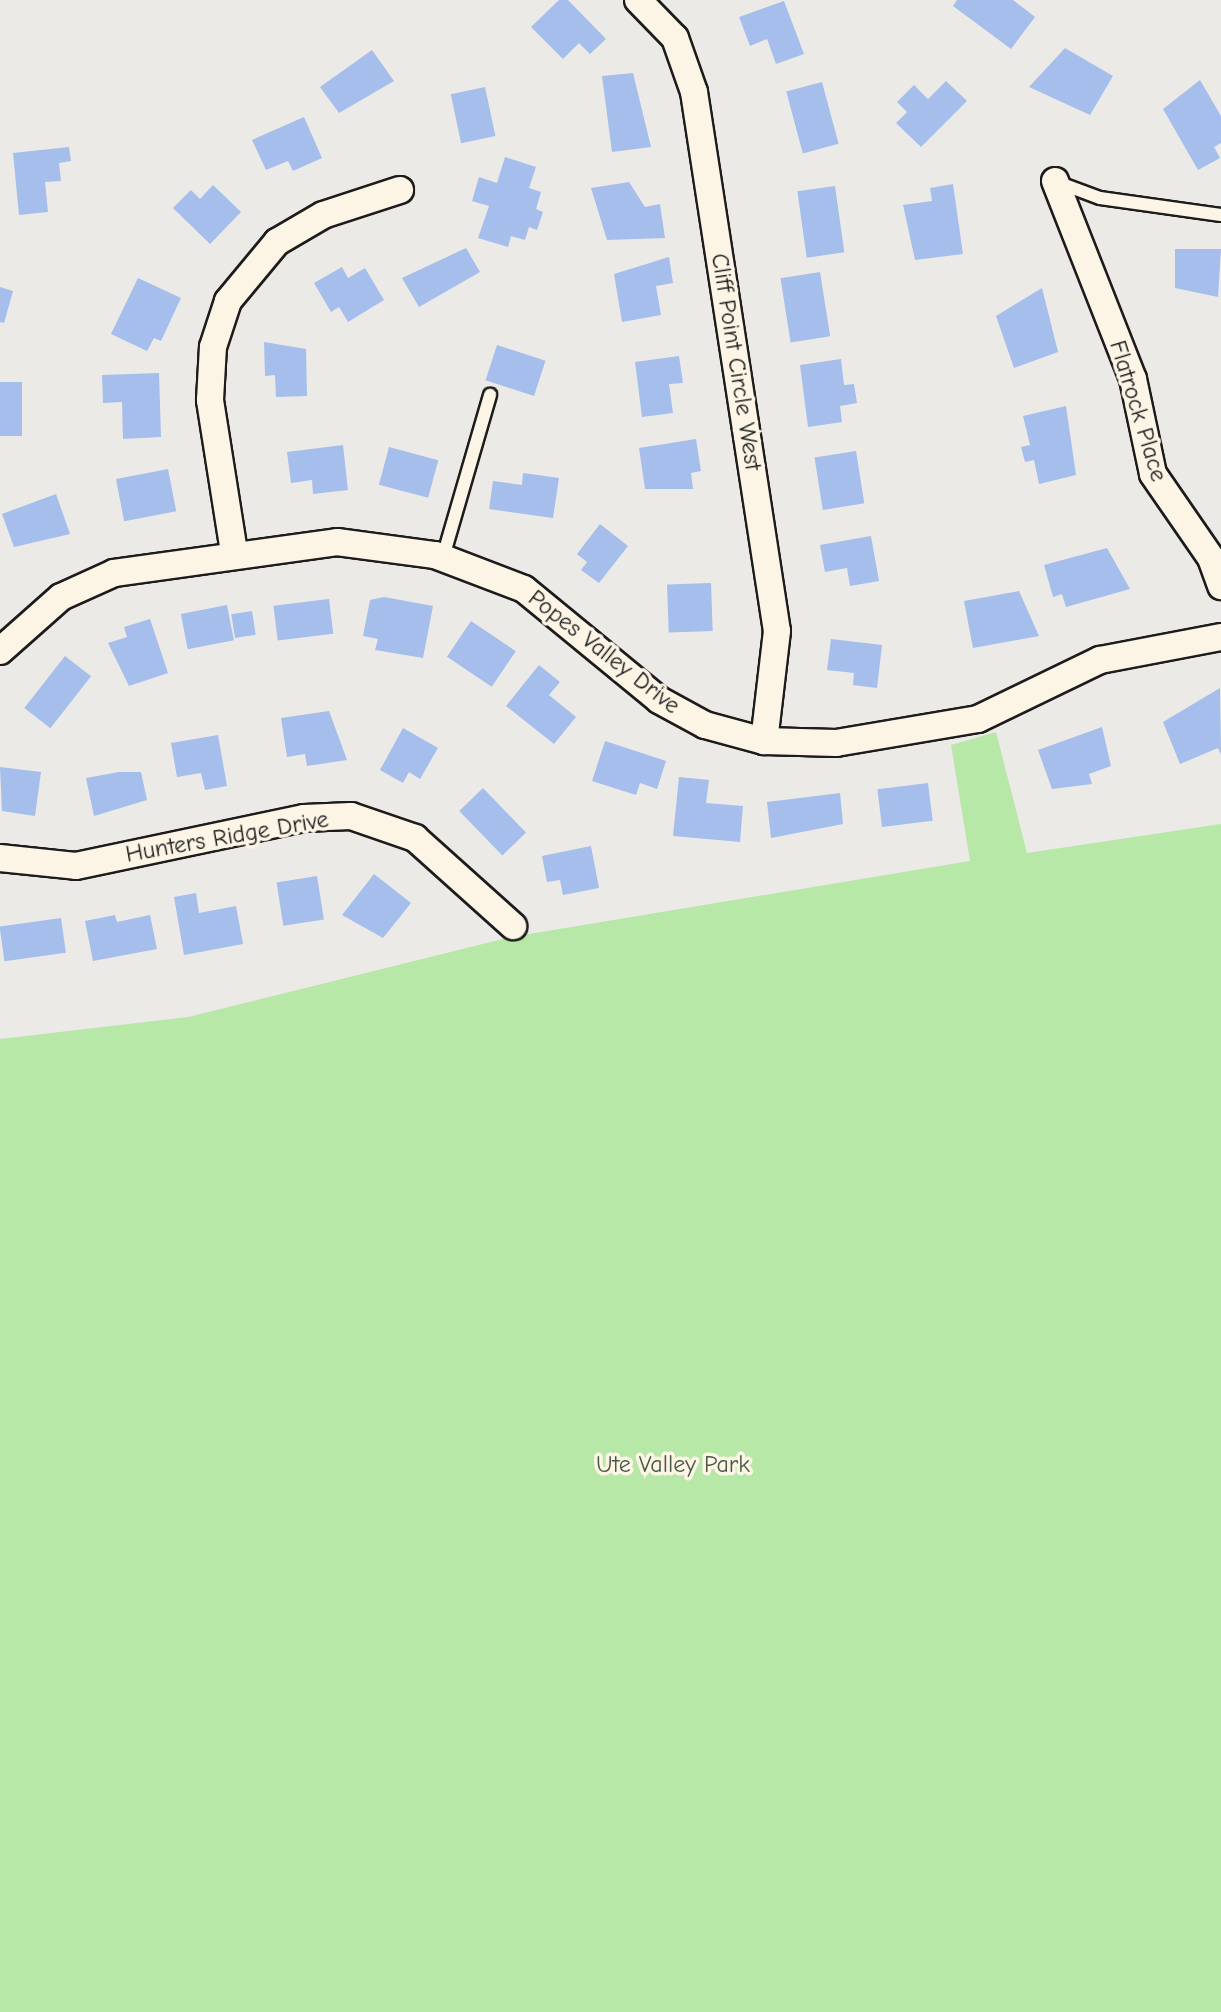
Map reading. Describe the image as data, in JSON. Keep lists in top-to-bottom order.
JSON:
{
  "streets": {
    "street": [
      "Cliff Point Circle West",
      "Flatrock Place",
      "Popes Valley Drive",
      "Hunters Ridge Drive"
    ]
  },
  "crossings": [
    ["Cliff Point Circle West", "Popes Valley Drive"]
  ],
  "parks": ["Ute Valley Park"]
}
